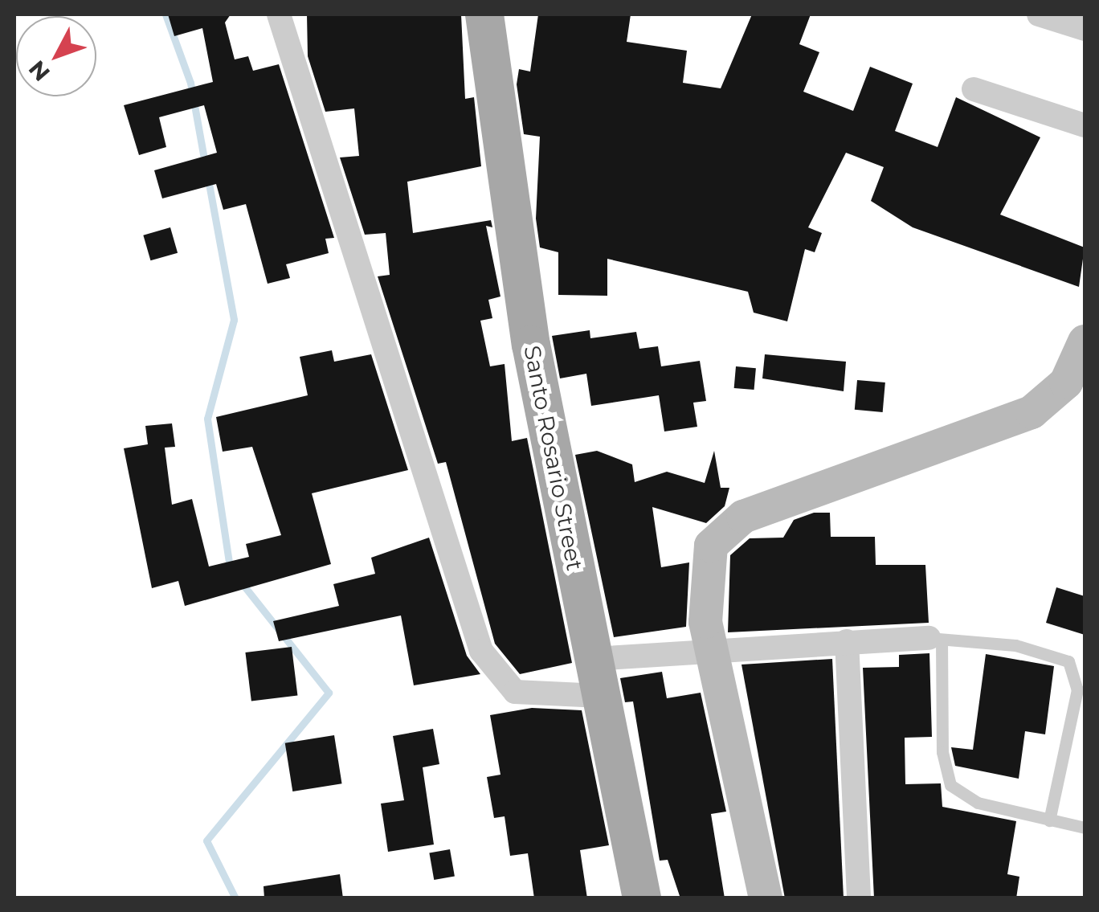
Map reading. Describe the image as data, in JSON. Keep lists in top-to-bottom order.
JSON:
{
  "streets": {
    "main road": ["Santo Rosario Street"]
  },
  "north": "bottom left"
}
